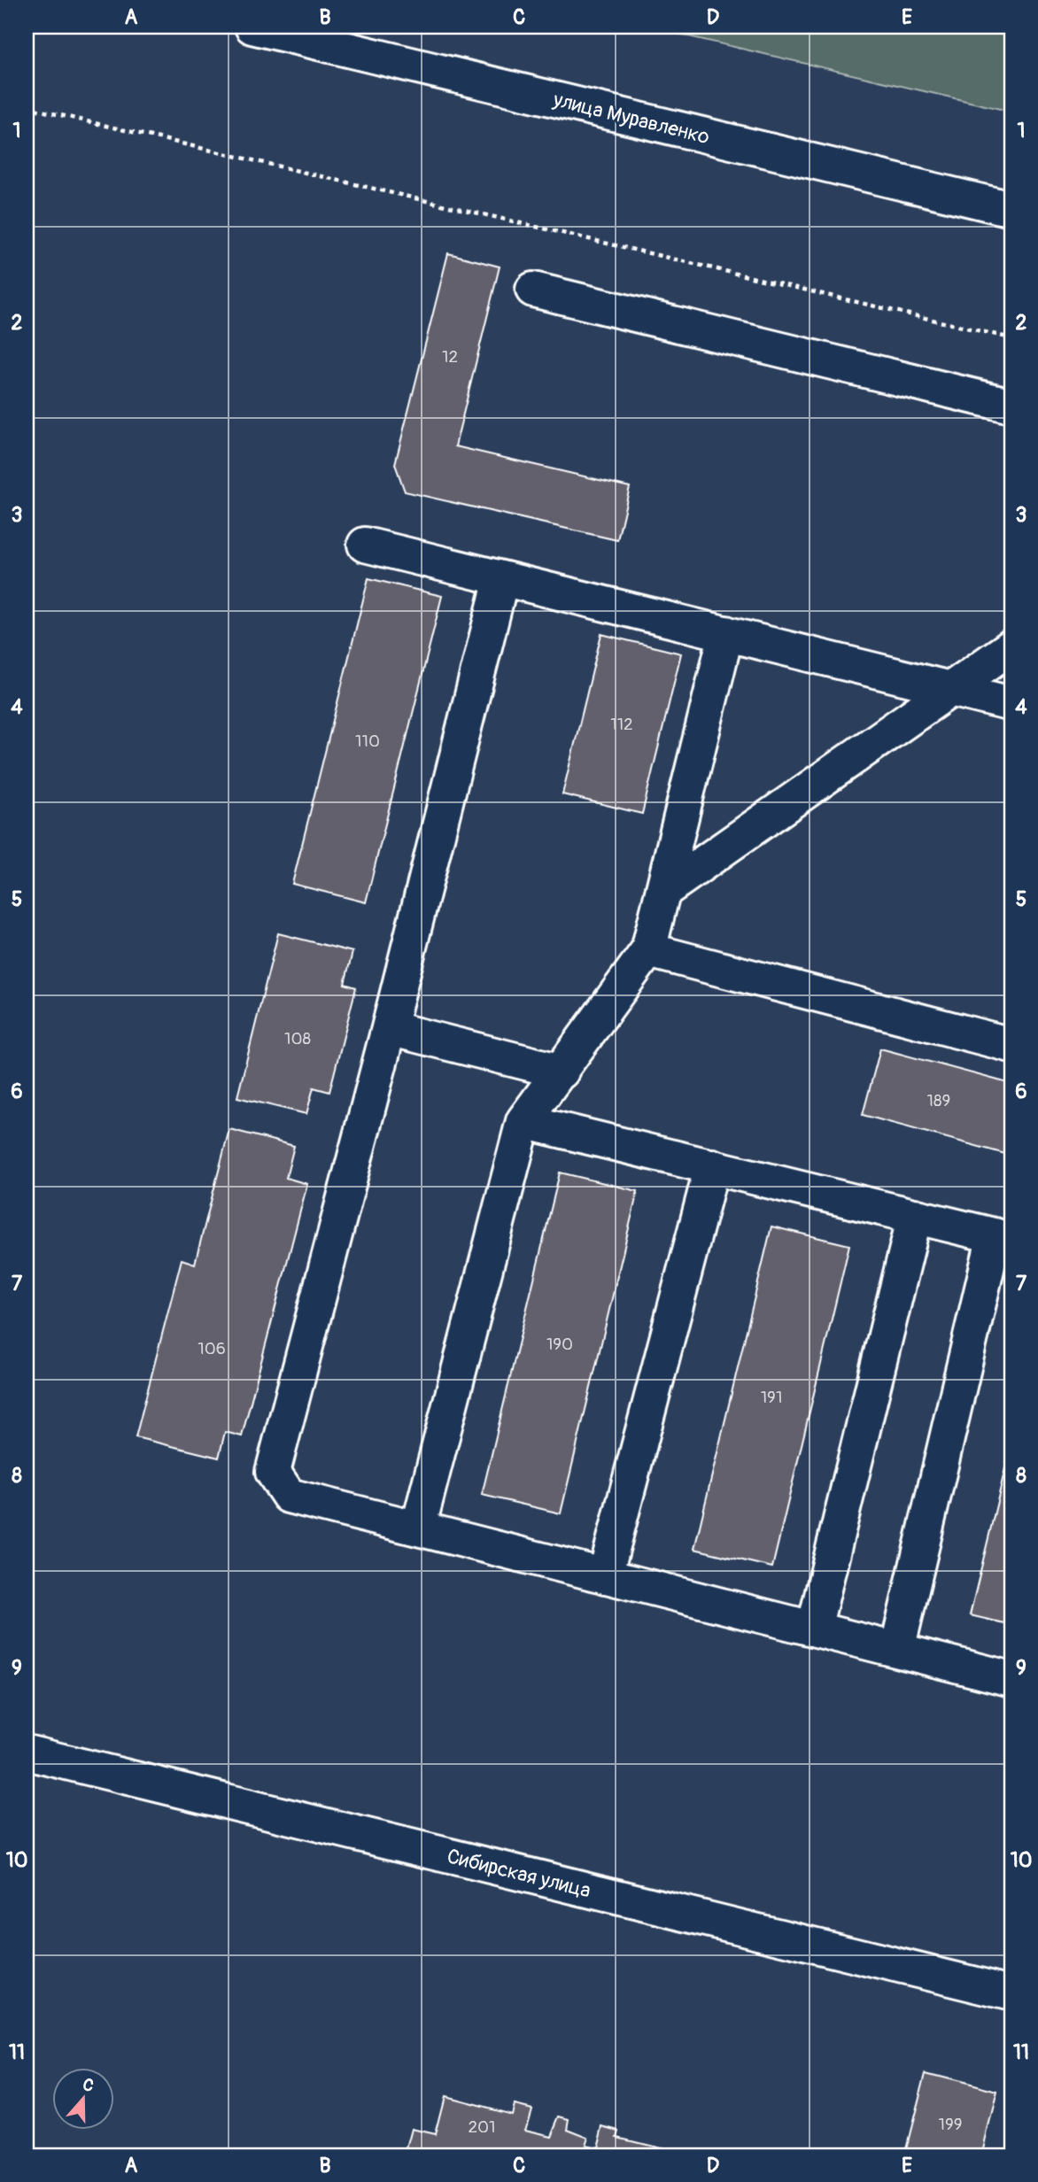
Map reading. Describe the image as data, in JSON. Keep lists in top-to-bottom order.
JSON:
{
  "streets": {
    "street": ["улица Муравленко", "Сибирская улица"]
  },
  "house_numbers": [
    "12",
    "112",
    "110",
    "108",
    "189",
    "190",
    "106",
    "191",
    "199",
    "201"
  ],
  "north": "top",
  "grid": {
    "columns": [
      "A",
      "B",
      "C",
      "D",
      "E"
    ],
    "rows": [
      "1",
      "2",
      "3",
      "4",
      "5",
      "6",
      "7",
      "8",
      "9",
      "10",
      "11"
    ]
  }
}
